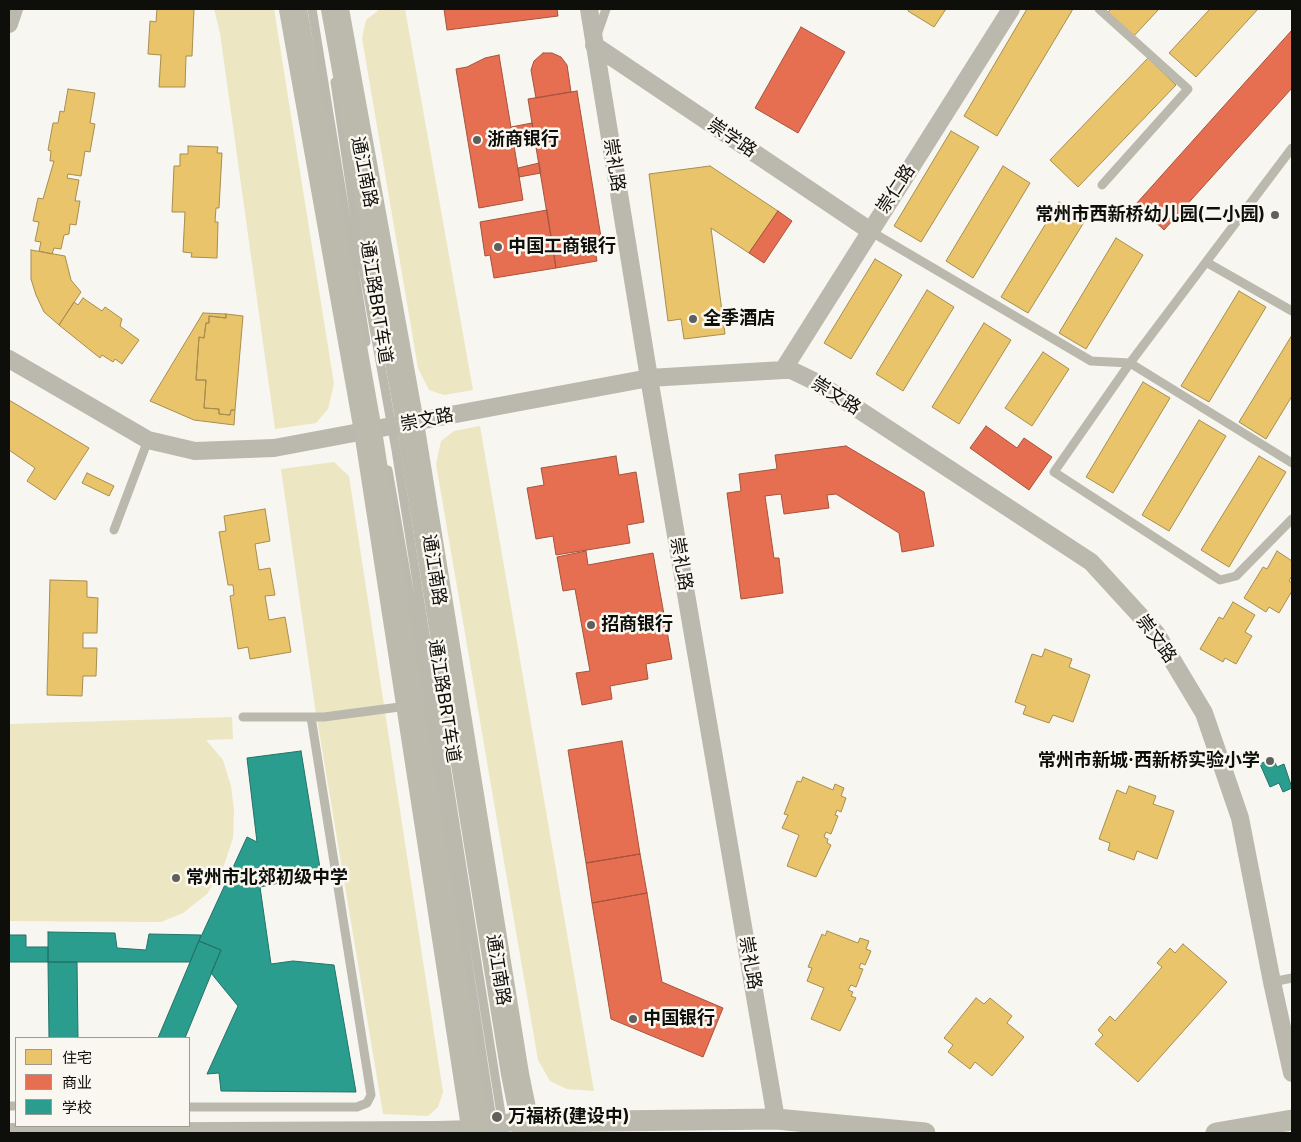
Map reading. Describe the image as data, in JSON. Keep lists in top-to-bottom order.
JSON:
{
  "streets": {
    "main road": ["通江南路"],
    "street": [
      "崇学路",
      "崇礼路",
      "崇仁路",
      "崇文路"
    ],
    "lane": ["通江路BRT车道"]
  },
  "crossings": [
    ["崇学路", "崇礼路"],
    ["崇学路", "崇仁路"],
    ["崇礼路", "崇文路"],
    ["通江南路", "通江路BRT车道"],
    ["通江南路", "崇文路"],
    ["崇仁路", "崇文路"],
    ["通江路BRT车道", "崇文路"]
  ],
  "places": [
    "浙商银行",
    "常州市西新桥幼儿园(二小园)",
    "中国工商银行",
    "全季酒店",
    "招商银行",
    "常州市新城·西新桥实验小学",
    "常州市北郊初级中学",
    "中国银行",
    "万福桥(建设中)"
  ],
  "legend": ["住宅", "商业", "学校"]
}
